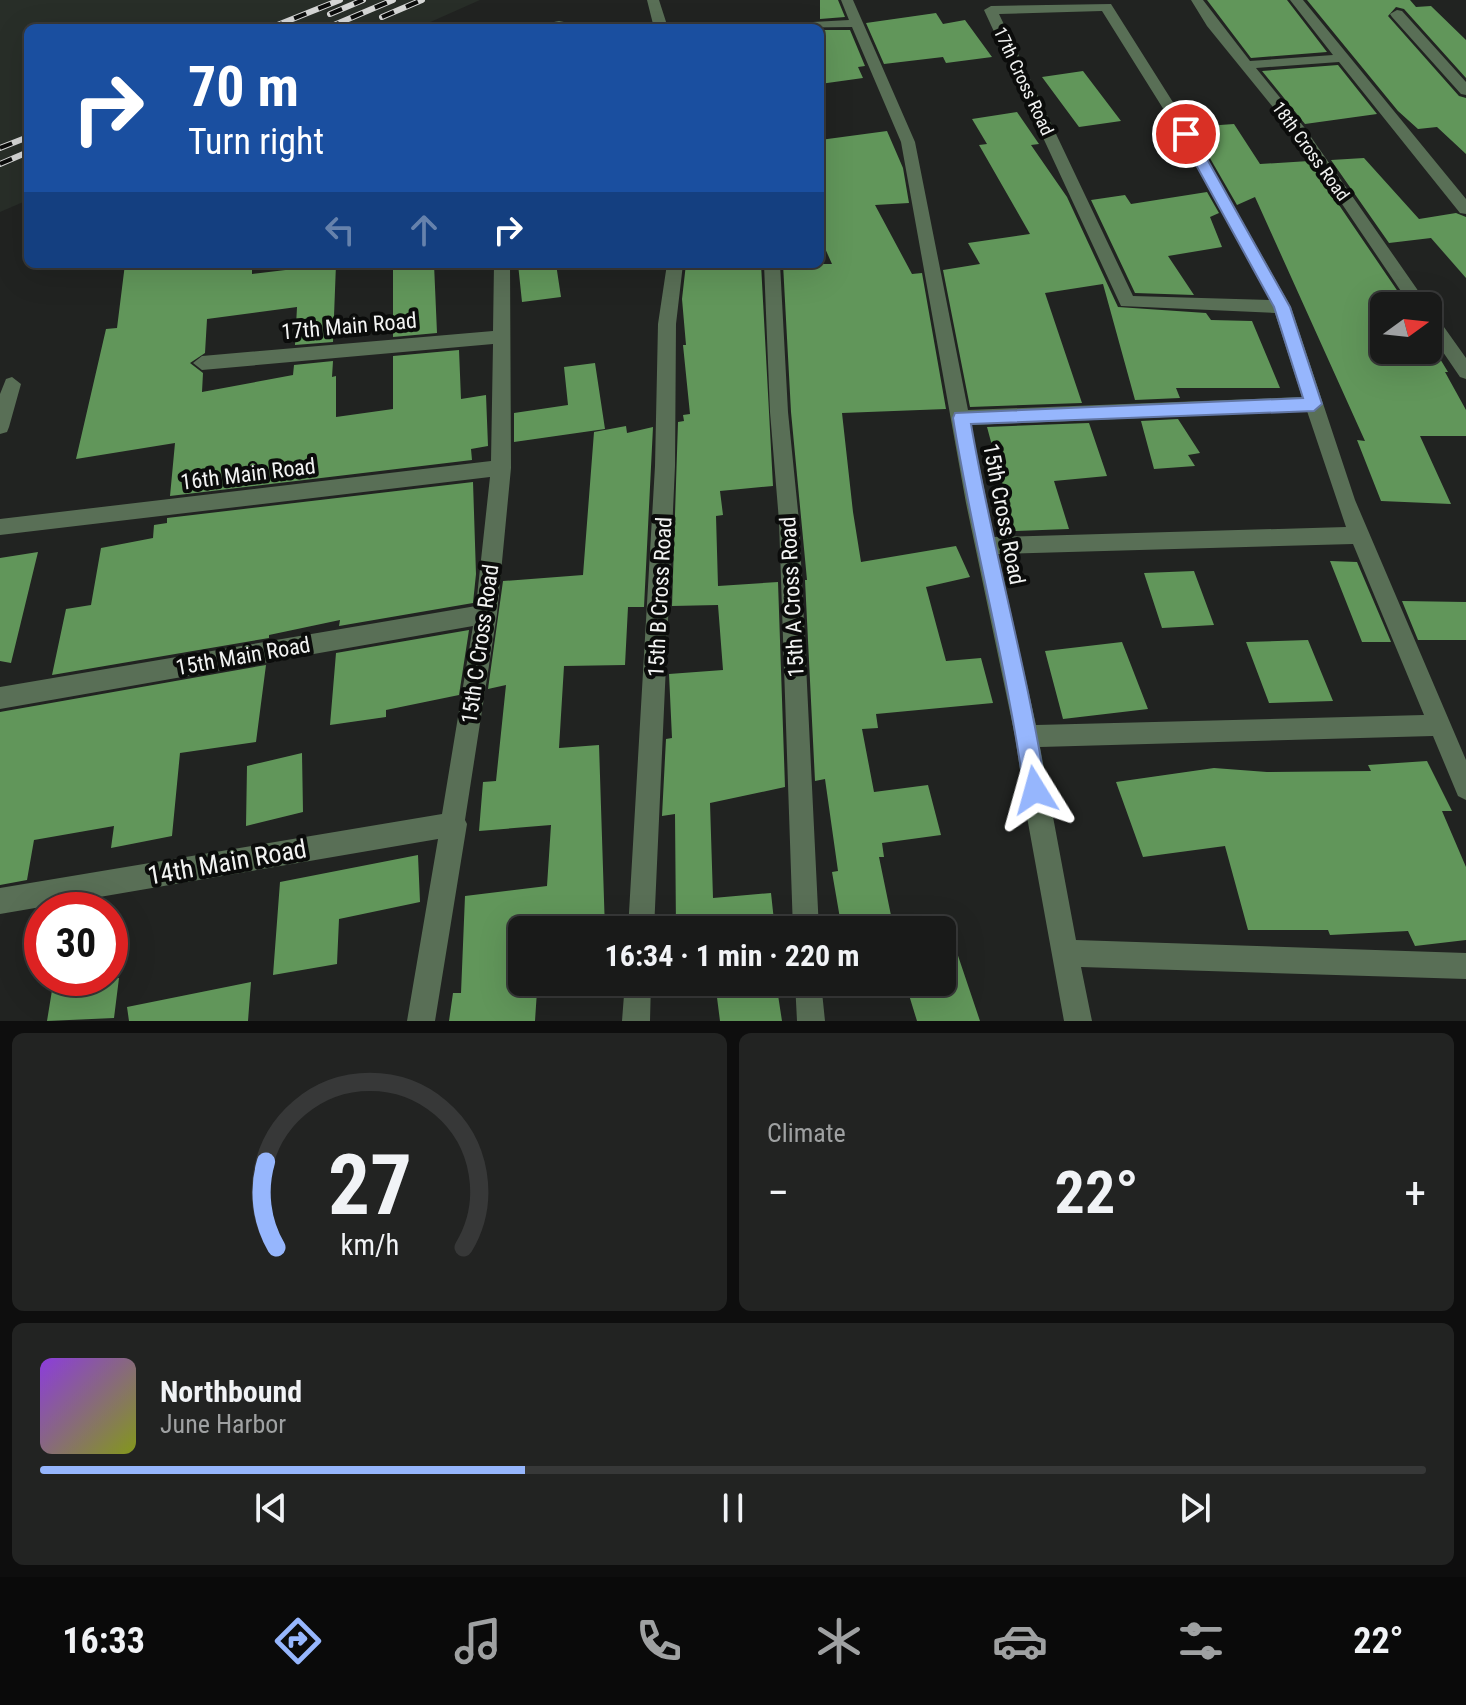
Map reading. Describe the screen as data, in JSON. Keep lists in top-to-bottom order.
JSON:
{
  "streets": {
    "street": [
      "17th Cross Road",
      "18th Cross Road",
      "17th Main Road",
      "16th Main Road",
      "15th Cross Road",
      "15th B Cross Road",
      "15th A Cross Road",
      "15th C Cross Road",
      "15th Main Road",
      "14th Main Road"
    ]
  },
  "crossings": [
    ["17th Main Road", "15th C Cross Road"],
    ["16th Main Road", "15th C Cross Road"],
    ["15th C Cross Road", "15th Main Road"],
    ["15th C Cross Road", "14th Main Road"]
  ],
  "north": "right",
  "page": {
    "turn": ["70 m", "Turn right"],
    "limit": "30",
    "trip": "16:34 · 1 min · 220 m",
    "tile": "Climate",
    "heat": ["−", "22°", "+"],
    "song": ["Northbound", "June Harbor"],
    "tabs": ["16:33", "22°"],
    "gauge": ["27", "km/h"]
  }
}
